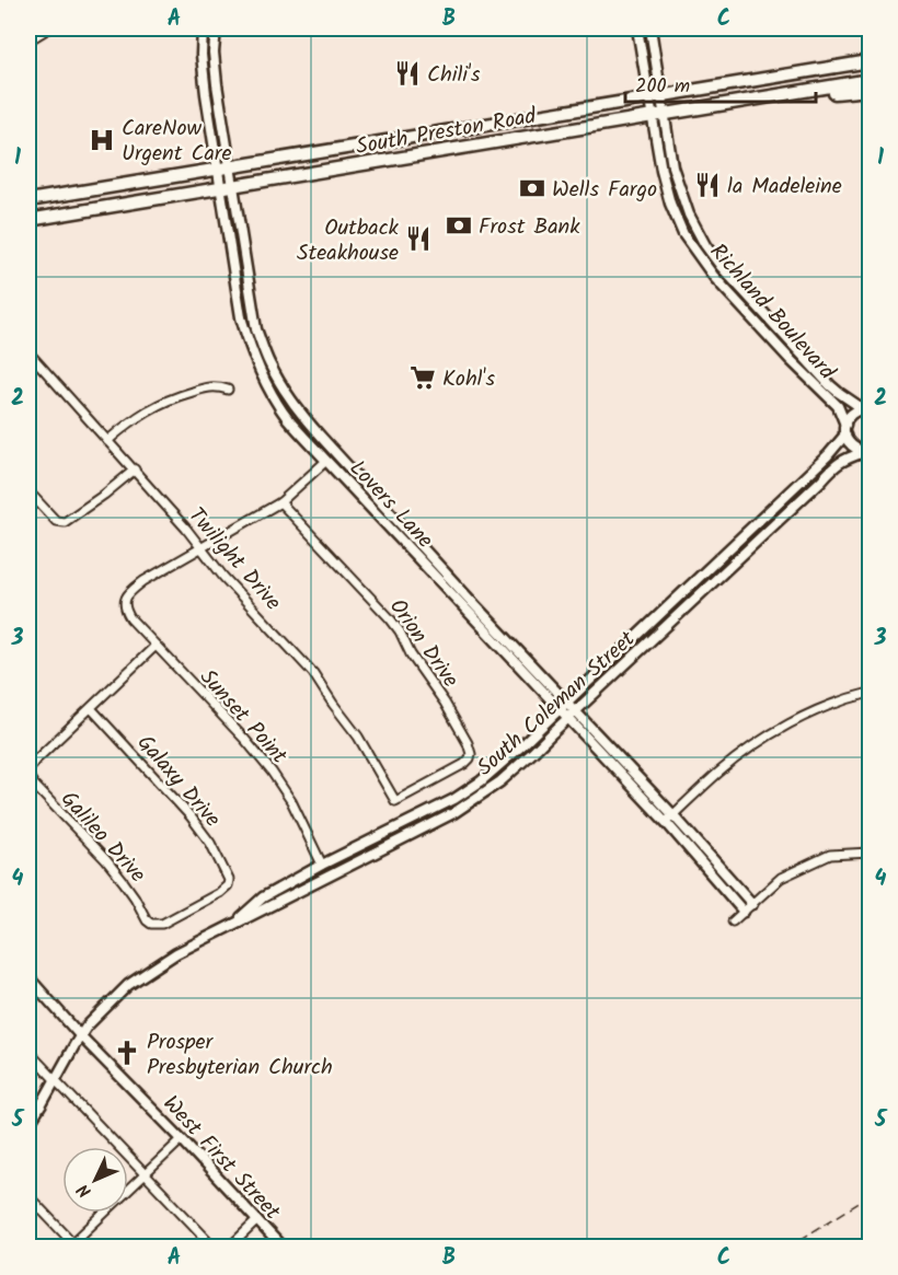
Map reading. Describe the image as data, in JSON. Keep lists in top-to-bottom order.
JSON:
{
  "streets": {
    "main road": ["South Preston Road"],
    "street": [
      "Richland Boulevard",
      "Lovers Lane",
      "Twilight Drive",
      "Orion Drive",
      "South Coleman Street",
      "Sunset Point",
      "Galaxy Drive",
      "Galileo Drive",
      "West First Street"
    ]
  },
  "crossings": [
    ["South Preston Road", "Richland Boulevard"],
    ["South Preston Road", "Lovers Lane"],
    ["Lovers Lane", "South Coleman Street"],
    ["Twilight Drive", "Orion Drive"],
    ["Twilight Drive", "Sunset Point"],
    ["South Coleman Street", "Sunset Point"],
    ["South Coleman Street", "West First Street"],
    ["Galaxy Drive", "Galileo Drive"]
  ],
  "places": {
    "restaurant": ["Chili's", "la Madeleine", "Outback Steakhouse"],
    "hospital": ["CareNow Urgent Care"],
    "bank": ["Wells Fargo", "Frost Bank"],
    "supermarket": ["Kohl's"],
    "church": ["Prosper Presbyterian Church"]
  },
  "scale_bar": "200 m",
  "north": "bottom left",
  "grid": {
    "columns": ["A", "B", "C"],
    "rows": [
      "1",
      "2",
      "3",
      "4",
      "5"
    ]
  }
}
